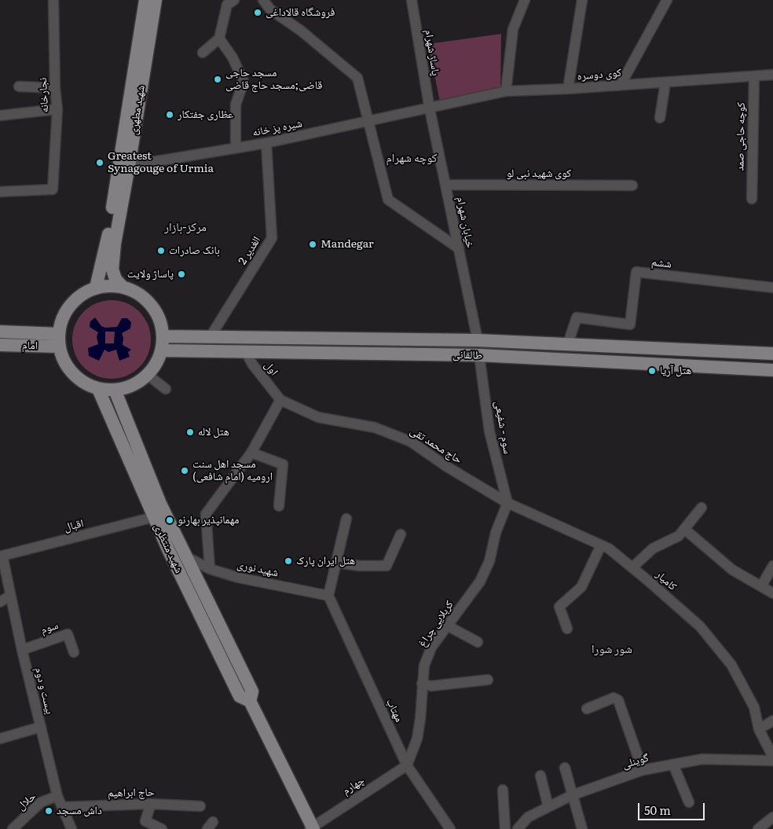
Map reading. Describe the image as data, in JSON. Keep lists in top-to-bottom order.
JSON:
{
  "streets": {
    "main road": [
      "شهید مطهری",
      "امام",
      "طالقانی",
      "شهید منتظری"
    ],
    "street": [
      "پاساژ شهرام",
      "کوی دوسره",
      "نجارخانه",
      "شیره پز خانه",
      "کوچه حاجی صمد",
      "کوی شهید نبی لو",
      "خیابان شهرام",
      "2 الغدیر",
      "ششم",
      "اول",
      "سوم - شفیعی",
      "حاج محمد تقی",
      "اقبال",
      "شهید نوری",
      "کامیار",
      "کربلایی چراغ",
      "سوم",
      "بیست و دوم",
      "مهتاب",
      "گوینلی",
      "چهارم",
      "حاج ابراهیم",
      "حلال"
    ]
  },
  "crossings": [
    ["پاساژ شهرام", "کوی دوسره"],
    ["پاساژ شهرام", "شیره پز خانه"],
    ["پاساژ شهرام", "خیابان شهرام"],
    ["کوی دوسره", "شیره پز خانه"],
    ["کوی دوسره", "کوچه حاجی صمد"],
    ["کوی دوسره", "خیابان شهرام"],
    ["شهید مطهری", "شیره پز خانه"],
    ["شهید مطهری", "امام"],
    ["شهید مطهری", "طالقانی"],
    ["شهید مطهری", "شهید منتظری"],
    ["شیره پز خانه", "خیابان شهرام"],
    ["شیره پز خانه", "2 الغدیر"],
    ["کوی شهید نبی لو", "خیابان شهرام"],
    ["خیابان شهرام", "طالقانی"],
    ["2 الغدیر", "طالقانی"],
    ["ششم", "طالقانی"],
    ["امام", "طالقانی"],
    ["امام", "شهید منتظری"],
    ["طالقانی", "اول"],
    ["طالقانی", "سوم - شفیعی"],
    ["طالقانی", "شهید منتظری"],
    ["اول", "حاج محمد تقی"],
    ["سوم - شفیعی", "حاج محمد تقی"],
    ["سوم - شفیعی", "کامیار"],
    ["سوم - شفیعی", "کربلایی چراغ"],
    ["حاج محمد تقی", "کامیار"],
    ["حاج محمد تقی", "کربلایی چراغ"],
    ["اقبال", "شهید منتظری"],
    ["اقبال", "بیست و دوم"],
    ["شهید منتظری", "شهید نوری"],
    ["شهید منتظری", "چهارم"],
    ["شهید نوری", "مهتاب"],
    ["کامیار", "کربلایی چراغ"],
    ["کربلایی چراغ", "مهتاب"],
    ["کربلایی چراغ", "چهارم"],
    ["سوم", "بیست و دوم"],
    ["بیست و دوم", "حاج ابراهیم"],
    ["بیست و دوم", "حلال"],
    ["مهتاب", "چهارم"]
  ],
  "districts": ["کوچه شهرام", "مرکز-بازار", "شور شورا"],
  "places": [
    "فروشگاه قالاداغی",
    "مسجد حاجی قاضی;مسجد حاج قاضی",
    "عظاری جفتکار",
    "Greatest Synagouge of Urmia",
    "Mandegar",
    "بانک صادرات",
    "پاساژ ولایت",
    "هتل آریا",
    "هتل لاله",
    "مسجد اهل سنت ارومیه (امام شافعی)",
    "مهمانپذیر بهارنو",
    "هتل ایران پارک",
    "داش مسجد"
  ],
  "scale_bar": "50 m"
}
